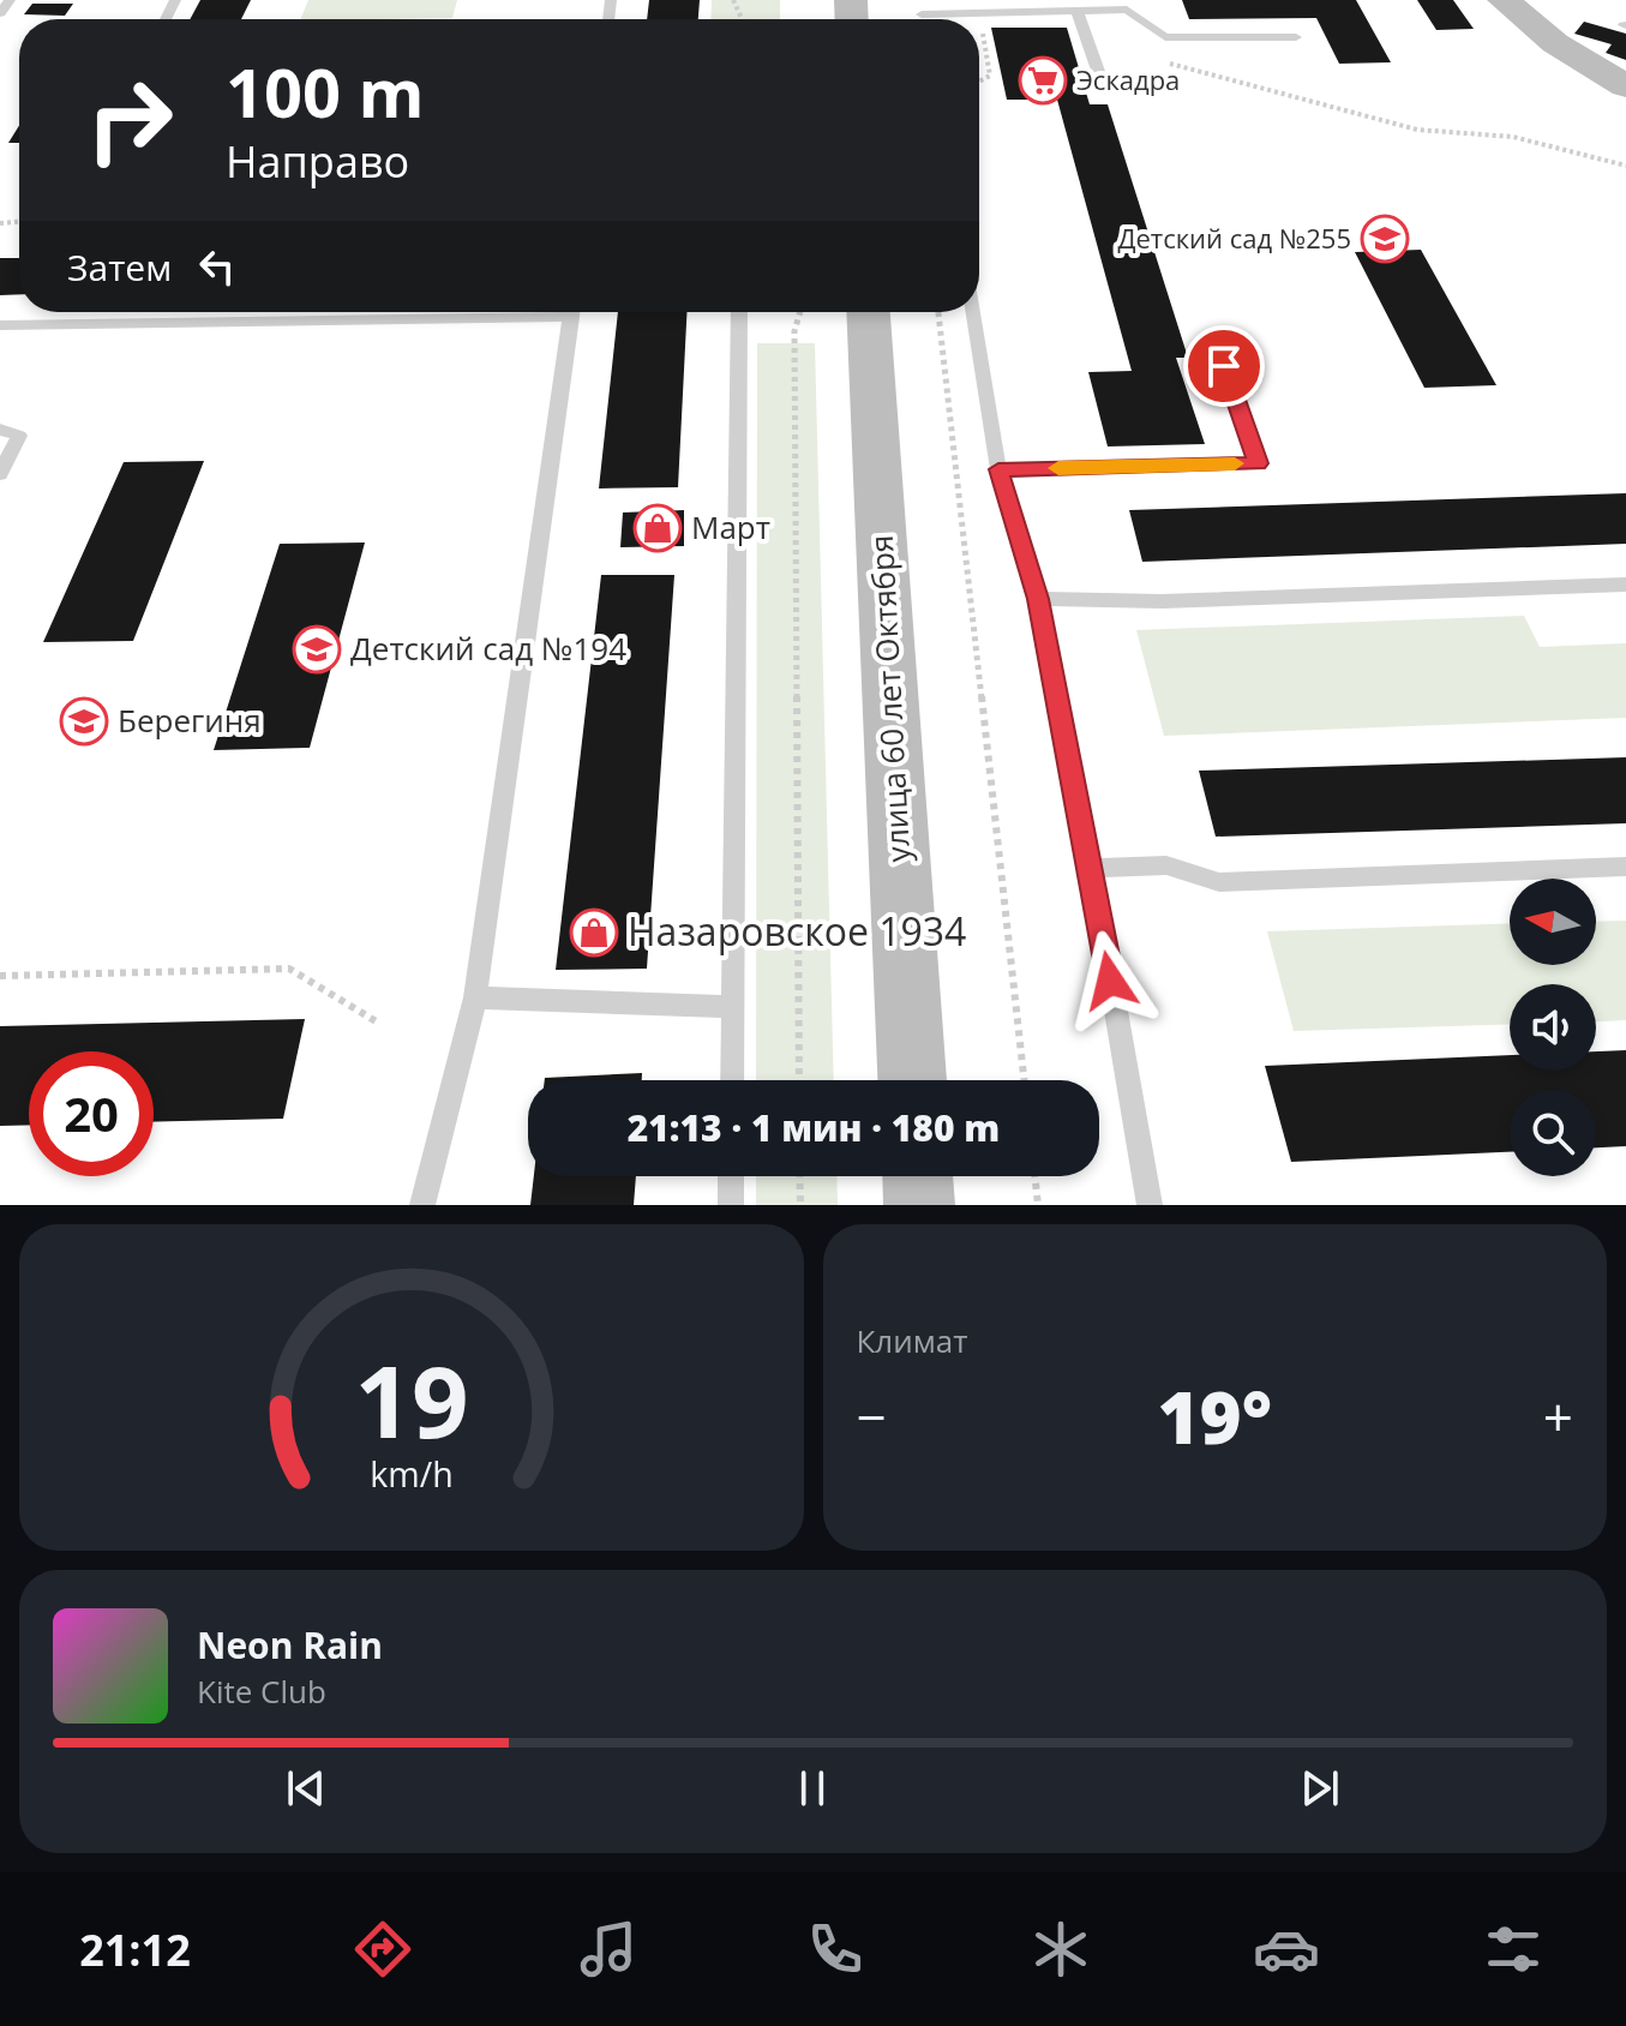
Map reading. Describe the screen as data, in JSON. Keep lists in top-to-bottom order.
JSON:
{
  "streets": {
    "main road": ["улица 60 лет Октября"]
  },
  "places": {
    "supermarket": ["Эскадра"],
    "school or university": ["Детский сад №255", "Детский сад №194", "Берегиня"],
    "shop": ["Март", "Назаровское 1934"]
  },
  "north": "left",
  "page": {
    "turn": ["100 m", "Направо"],
    "then": "Затем",
    "limit": "20",
    "trip": "21:13 · 1 мин · 180 m",
    "tile": "Климат",
    "heat": ["−", "19°", "+"],
    "song": ["Neon Rain", "Kite Club"],
    "tabs": "21:12",
    "gauge": ["19", "km/h"]
  }
}
